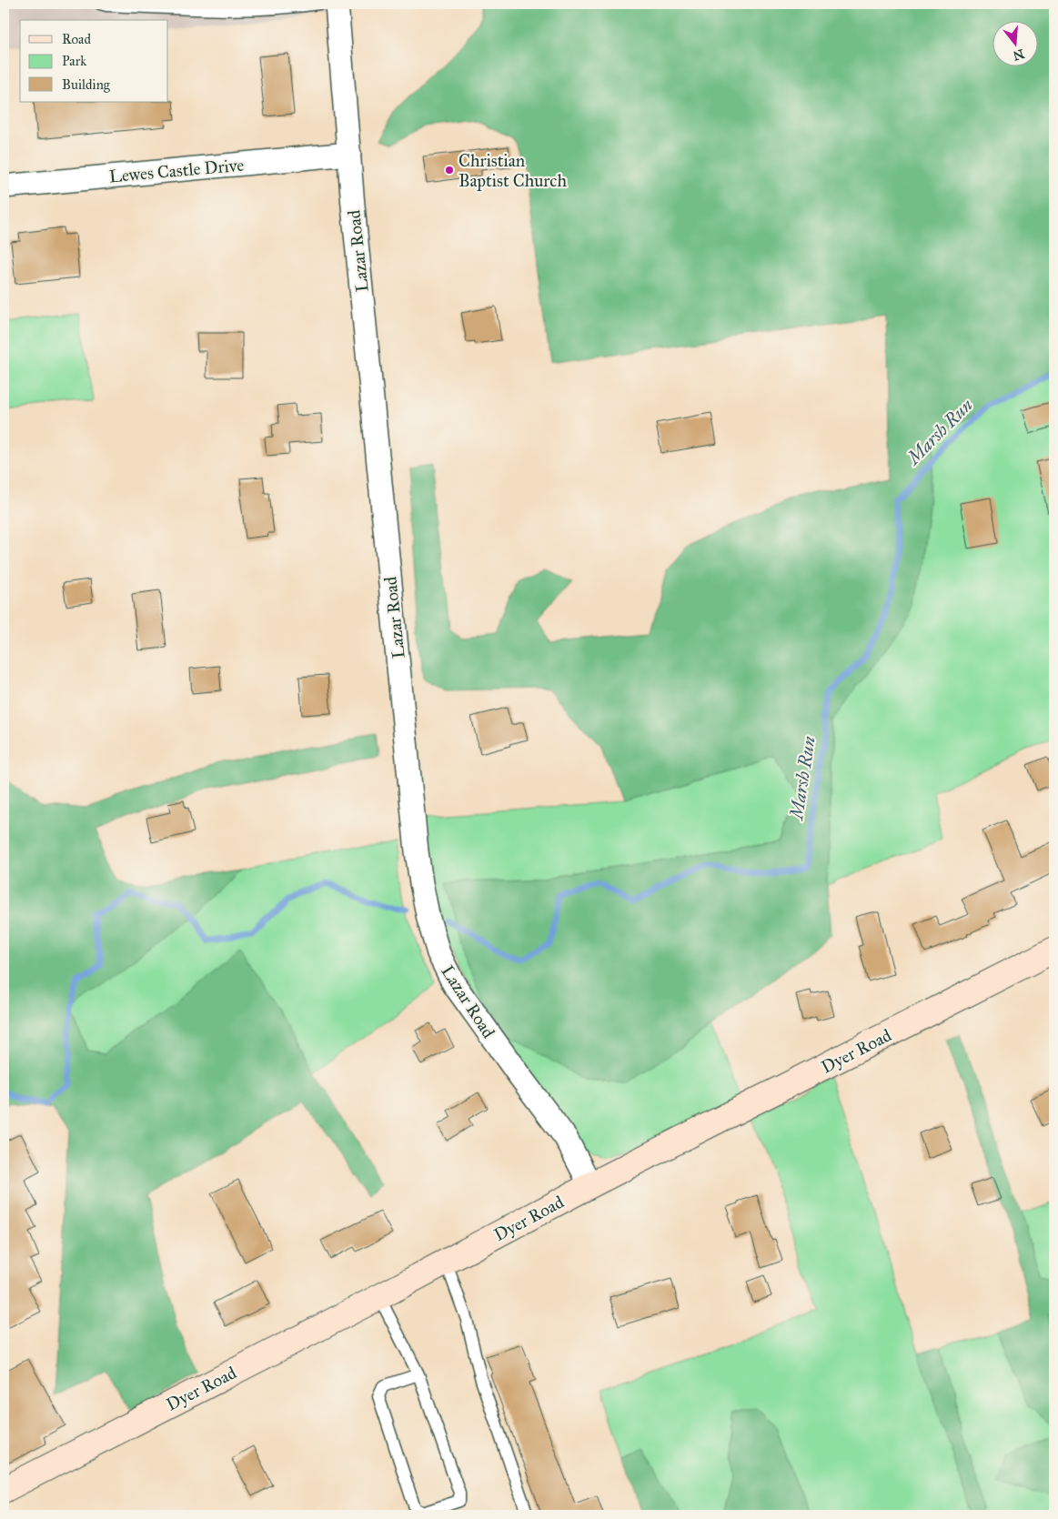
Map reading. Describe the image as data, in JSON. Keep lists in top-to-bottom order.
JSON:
{
  "streets": {
    "street": ["Lewes Castle Drive", "Lazar Road", "Dyer Road"]
  },
  "crossings": [
    ["Lewes Castle Drive", "Lazar Road"],
    ["Lazar Road", "Dyer Road"]
  ],
  "water": ["Marsh Run"],
  "places": ["Christian Baptist Church"],
  "legend": ["Road", "Park", "Building"],
  "north": "bottom"
}
